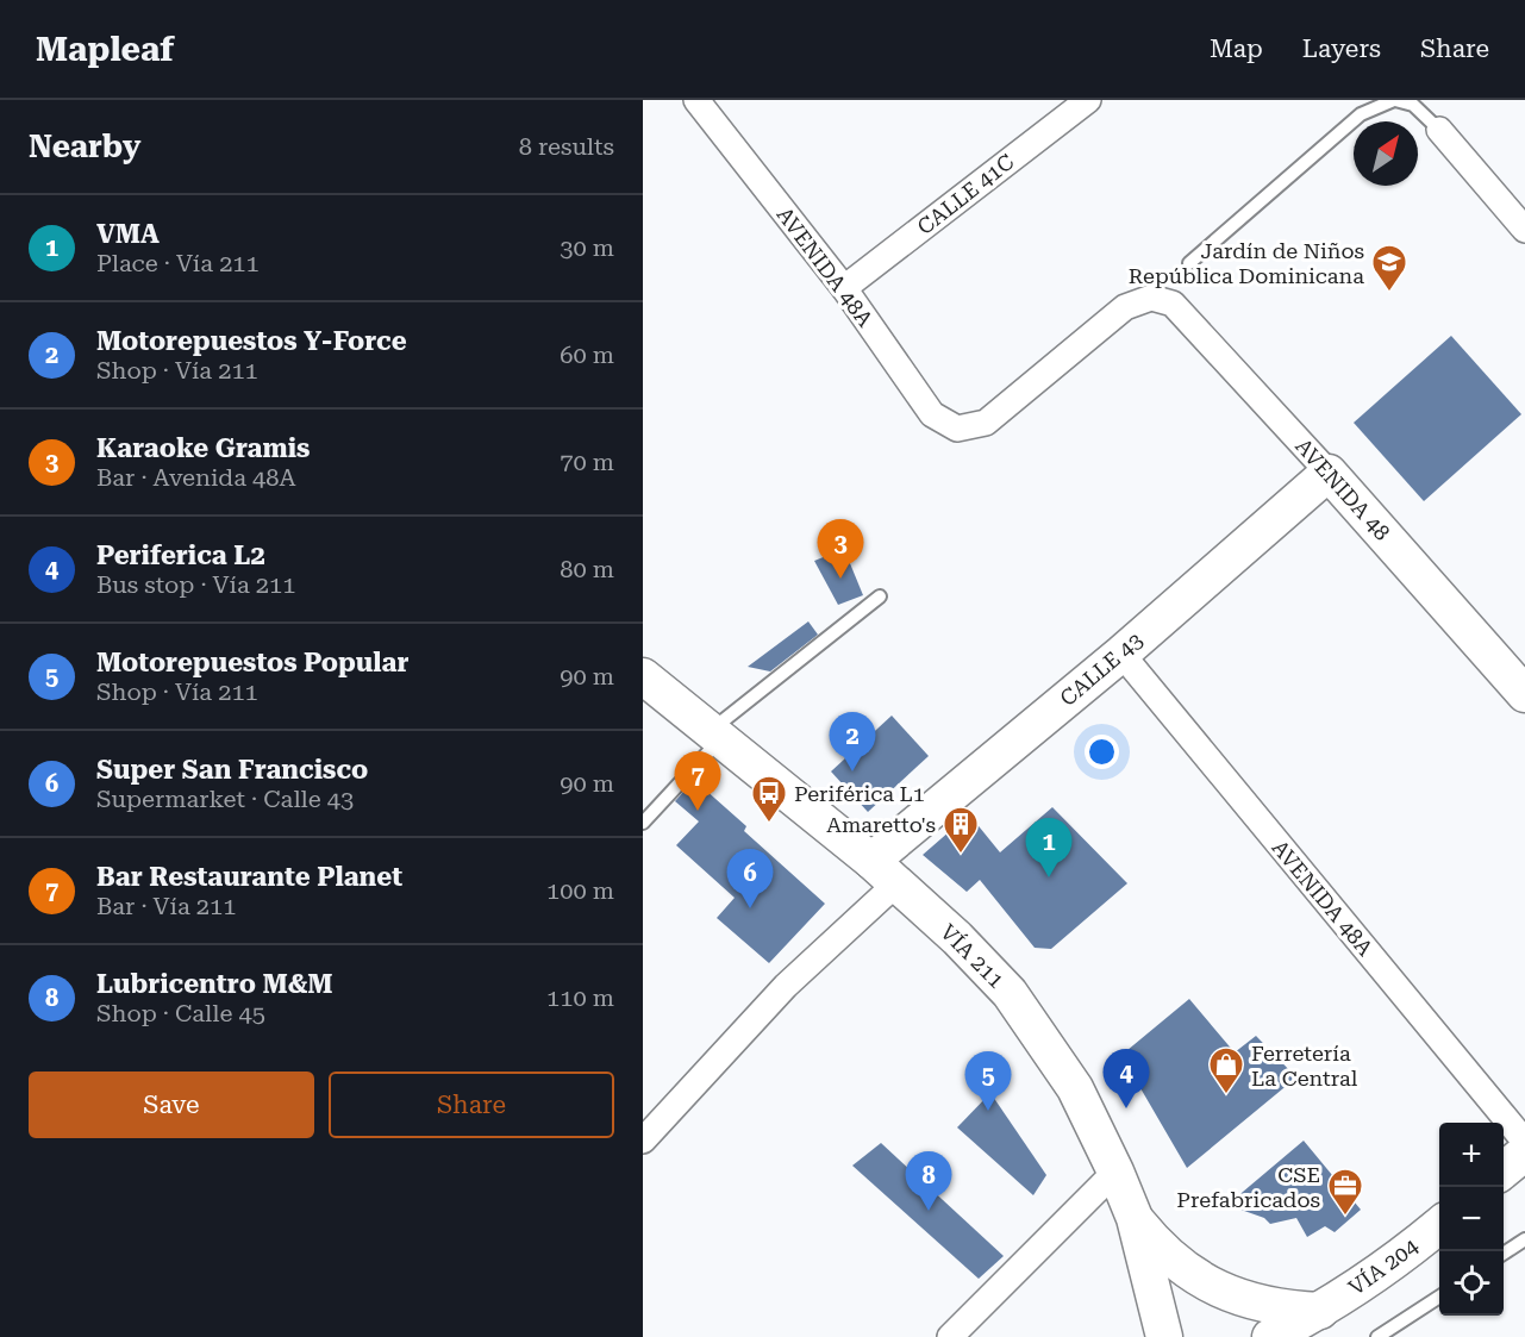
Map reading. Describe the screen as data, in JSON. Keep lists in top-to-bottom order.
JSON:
{
  "streets": {
    "main road": [
      "AVENIDA 48",
      "CALLE 43",
      "VÍA 211",
      "VÍA 204"
    ],
    "street": ["CALLE 41C", "AVENIDA 48A"]
  },
  "crossings": [
    ["CALLE 41C", "AVENIDA 48A"],
    ["AVENIDA 48A", "AVENIDA 48"],
    ["AVENIDA 48A", "CALLE 43"],
    ["AVENIDA 48", "CALLE 43"],
    ["CALLE 43", "VÍA 211"]
  ],
  "places": {
    "school or university": ["Jardín de Niños República Dominicana"],
    "bus stop": ["Periférica L1"],
    "building": ["Amaretto's"],
    "shop": ["Ferretería La Central"],
    "office": ["CSE Prefabricados"]
  },
  "north": "top right",
  "page": {
    "header": "Mapleaf",
    "nav": ["Map", "Layers", "Share"],
    "heading": ["Nearby", "8 results"],
    "list": [
      {
        "mark": "1",
        "name": "VMA",
        "note": "Place · Vía 211",
        "value": "30 m"
      },
      {
        "mark": "2",
        "name": "Motorepuestos Y-Force",
        "note": "Shop · Vía 211",
        "value": "60 m"
      },
      {
        "mark": "3",
        "name": "Karaoke Gramis",
        "note": "Bar · Avenida 48A",
        "value": "70 m"
      },
      {
        "mark": "4",
        "name": "Periferica L2",
        "note": "Bus stop · Vía 211",
        "value": "80 m"
      },
      {
        "mark": "5",
        "name": "Motorepuestos Popular",
        "note": "Shop · Vía 211",
        "value": "90 m"
      },
      {
        "mark": "6",
        "name": "Super San Francisco",
        "note": "Supermarket · Calle 43",
        "value": "90 m"
      },
      {
        "mark": "7",
        "name": "Bar Restaurante Planet",
        "note": "Bar · Vía 211",
        "value": "100 m"
      },
      {
        "mark": "8",
        "name": "Lubricentro M&M",
        "note": "Shop · Calle 45",
        "value": "110 m"
      }
    ],
    "pins": [
      "3",
      "2",
      "7",
      "1",
      "6",
      "4",
      "5",
      "8"
    ],
    "buttons": ["Save", "Share"],
    "map_buttons": ["+", "−"]
  }
}
